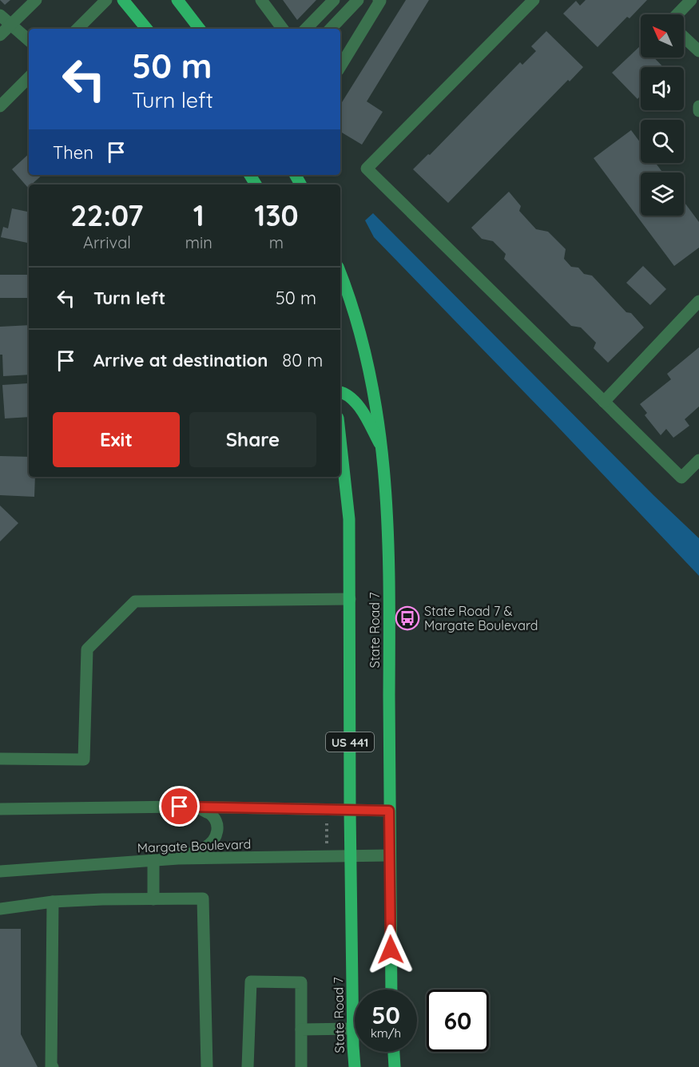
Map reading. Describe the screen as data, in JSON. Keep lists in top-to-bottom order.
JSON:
{
  "streets": {
    "main road": ["State Road 7", "US 441"],
    "street": ["Margate Boulevard"]
  },
  "crossings": [
    ["State Road 7", "Margate Boulevard"]
  ],
  "places": {
    "bus stop": ["State Road 7 & Margate Boulevard"]
  },
  "north": "top left",
  "page": {
    "turn": ["50 m", "Turn left"],
    "then": "Then",
    "eta": [
      "22:07",
      "Arrival",
      "1",
      "min",
      "130",
      "m"
    ],
    "list": [
      {
        "name": "Turn left",
        "value": "50 m"
      },
      {
        "name": "Arrive at destination",
        "value": "80 m"
      }
    ],
    "buttons": ["Exit", "Share"],
    "speed": "50 km/h",
    "limit": "60"
  }
}
